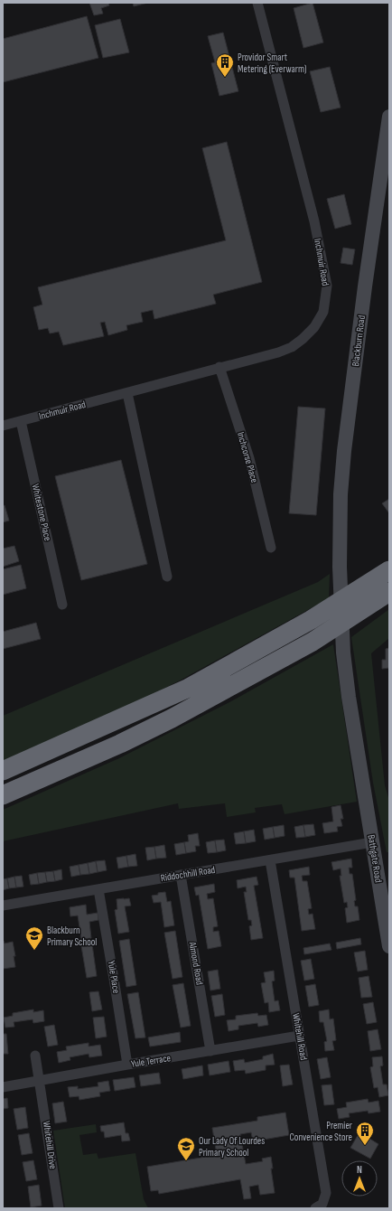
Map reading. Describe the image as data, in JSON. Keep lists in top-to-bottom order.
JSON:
{
  "streets": {
    "main road": ["Blackburn Road", "Bathgate Road"],
    "street": [
      "Inchmuir Road",
      "Inchcorse Place",
      "Whitestone Place",
      "Riddochhill Road",
      "Almond Road",
      "Yule Place",
      "Whitehill Road",
      "Yule Terrace",
      "Whitehill Drive"
    ]
  },
  "crossings": [
    ["Inchmuir Road", "Inchcorse Place"],
    ["Inchmuir Road", "Whitestone Place"],
    ["Blackburn Road", "Bathgate Road"],
    ["Bathgate Road", "Riddochhill Road"],
    ["Riddochhill Road", "Almond Road"],
    ["Riddochhill Road", "Yule Place"],
    ["Riddochhill Road", "Whitehill Road"],
    ["Almond Road", "Yule Terrace"],
    ["Yule Place", "Yule Terrace"],
    ["Whitehill Road", "Yule Terrace"],
    ["Yule Terrace", "Whitehill Drive"]
  ],
  "places": {
    "building": ["Providor Smart Metering (Everwarm)", "Premier Convenience Store"],
    "school or university": ["Blackburn Primary School", "Our Lady Of Lourdes Primary School"]
  },
  "north": "top"
}
